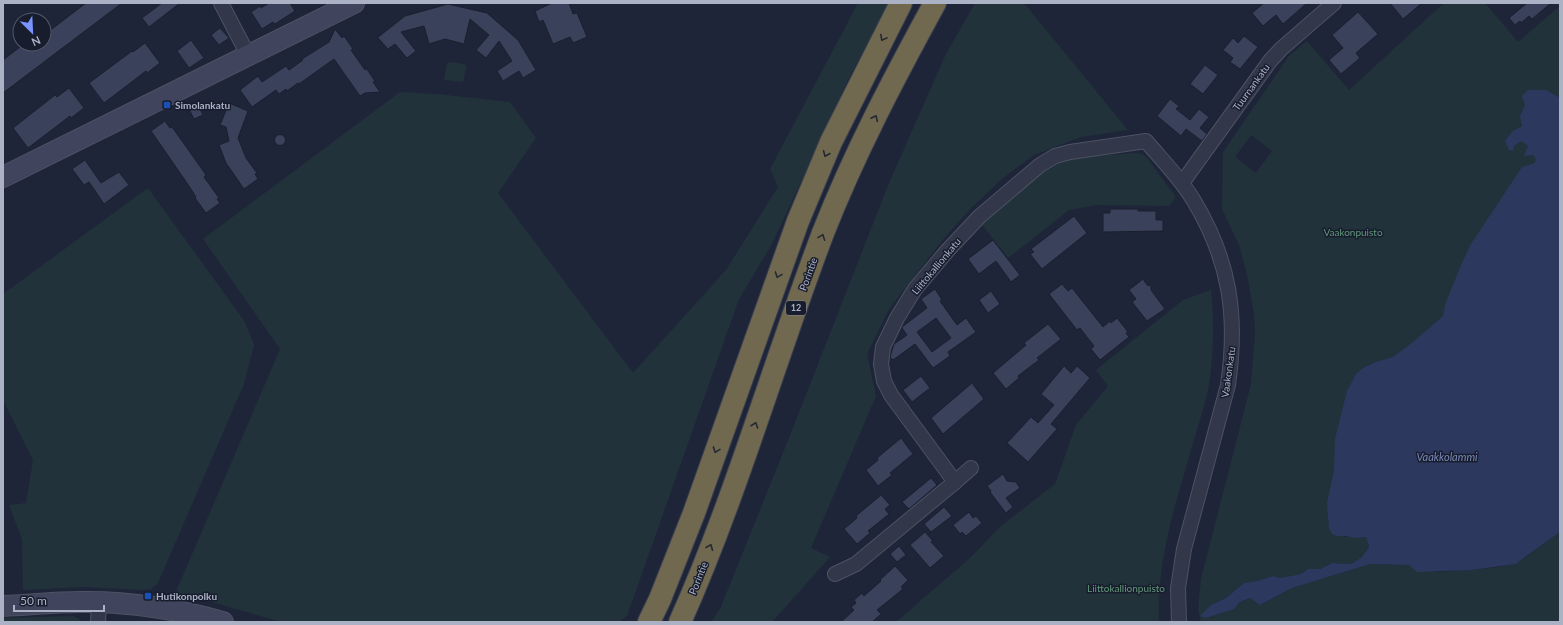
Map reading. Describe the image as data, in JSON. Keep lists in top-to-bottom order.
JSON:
{
  "streets": {
    "highway": ["Porintie", "12"],
    "street": ["Tuurnankatu", "Liittokallionkatu", "Vaakonkatu"]
  },
  "crossings": [
    ["Tuurnankatu", "Vaakonkatu"],
    ["Liittokallionkatu", "Vaakonkatu"]
  ],
  "water": ["Vaakkolammi"],
  "parks": ["Vaakonpuisto", "Liittokallionpuisto"],
  "places": {
    "transit": ["Simolankatu", "Hutikonpolku"]
  },
  "scale_bar": "50 m",
  "north": "bottom right"
}
